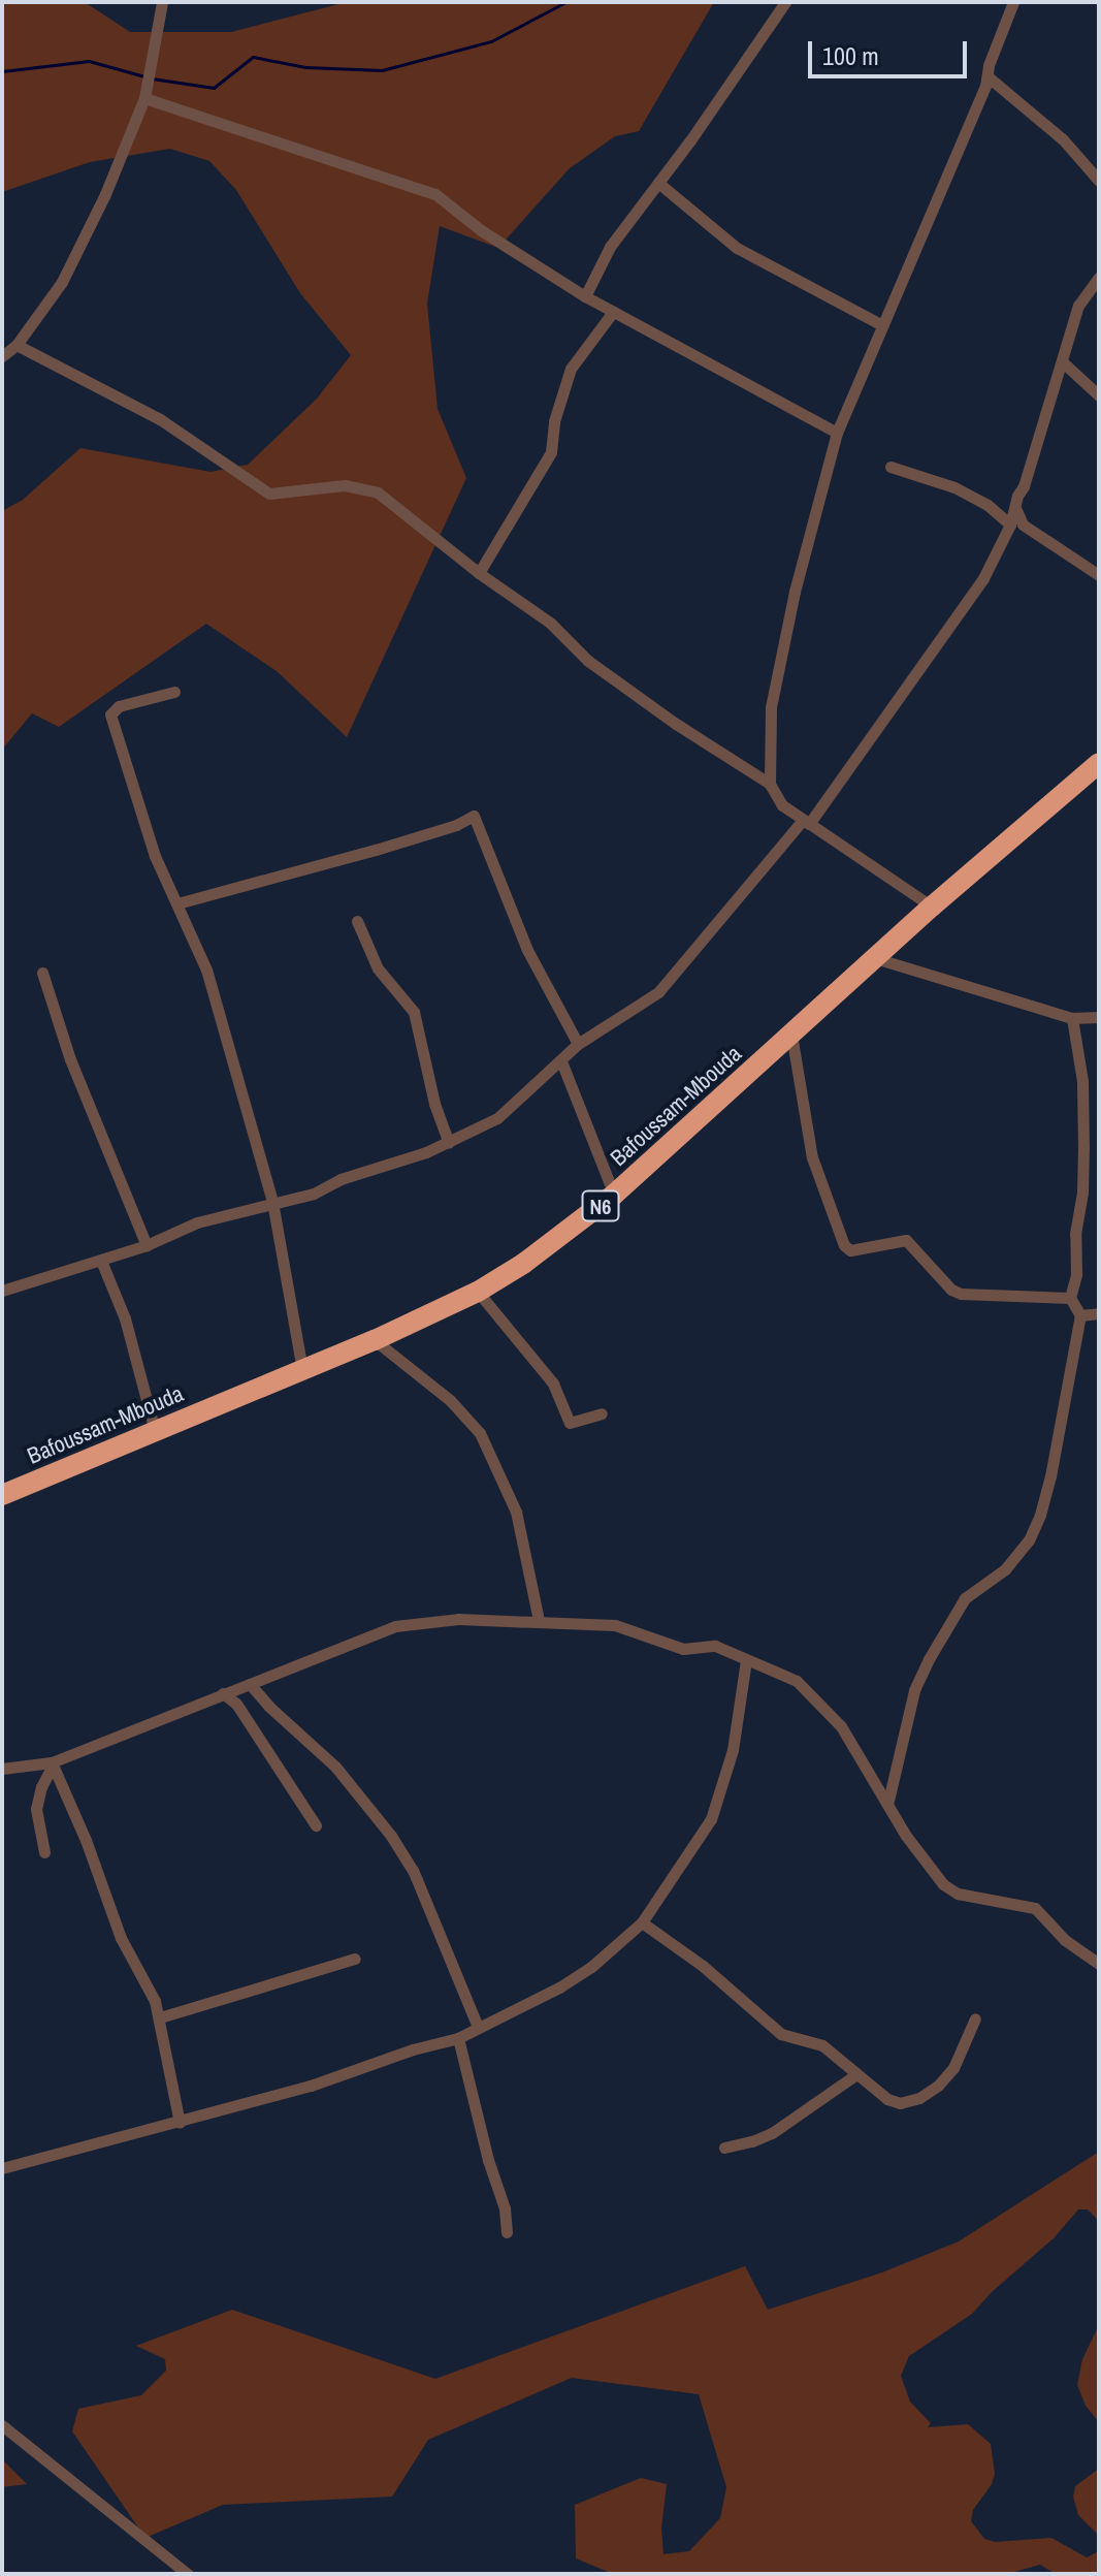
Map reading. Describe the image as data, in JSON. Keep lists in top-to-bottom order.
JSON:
{
  "streets": {
    "highway": ["Bafoussam-Mbouda", "N6"]
  },
  "scale_bar": "100 m"
}
